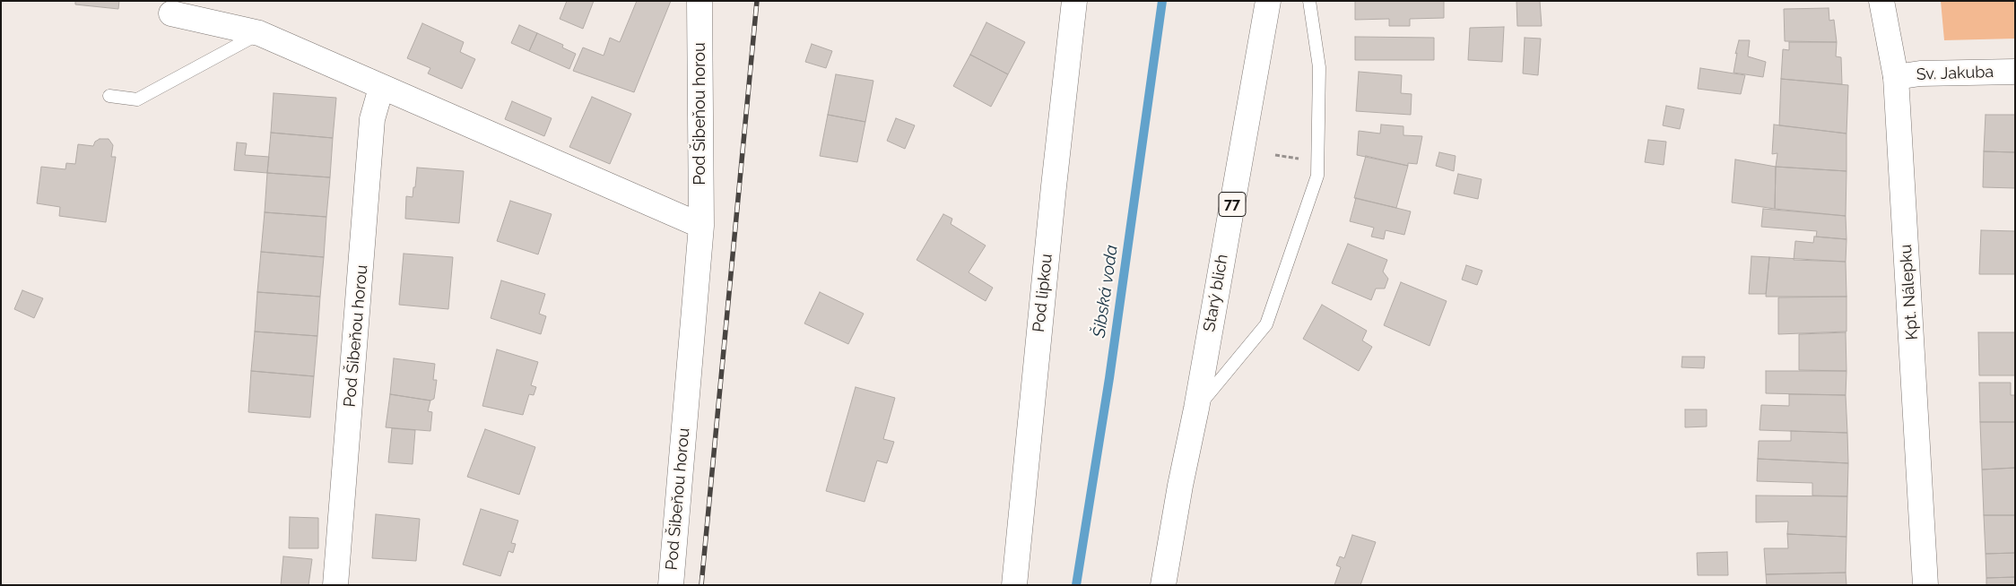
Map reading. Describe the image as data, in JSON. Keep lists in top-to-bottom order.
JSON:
{
  "streets": {
    "street": [
      "Sv. Jakuba",
      "Pod Šibeňou horou",
      "77",
      "Kpt. Nálepku",
      "Pod lipkou",
      "Starý blich"
    ]
  },
  "crossings": [
    ["Sv. Jakuba", "Kpt. Nálepku"]
  ],
  "water": ["Šibská voda"]
}
